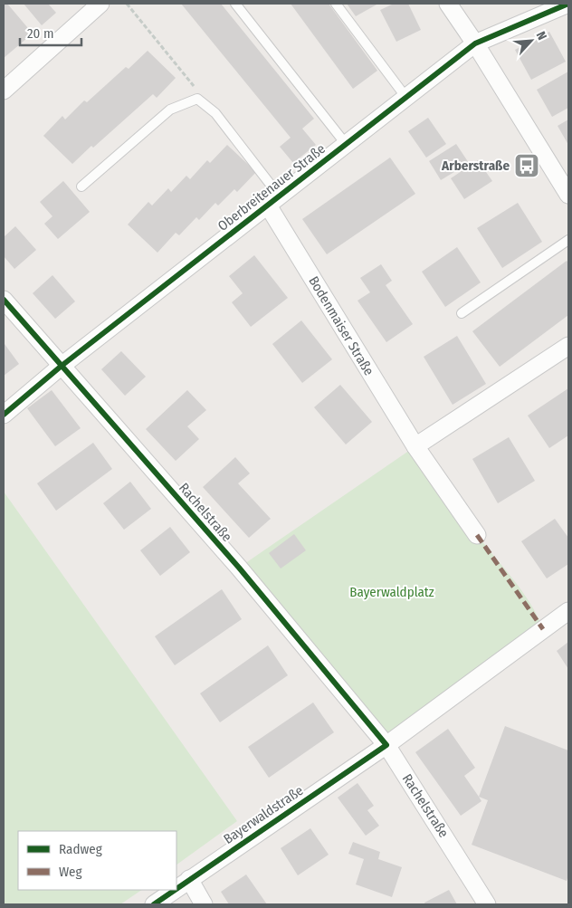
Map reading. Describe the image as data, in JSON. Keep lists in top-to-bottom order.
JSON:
{
  "streets": {
    "street": [
      "Oberbreitenauer Straße",
      "Bodenmaiser Straße",
      "Rachelstraße",
      "Bayerwaldstraße"
    ]
  },
  "crossings": [
    ["Oberbreitenauer Straße", "Bodenmaiser Straße"],
    ["Oberbreitenauer Straße", "Rachelstraße"],
    ["Rachelstraße", "Bayerwaldstraße"]
  ],
  "parks": ["Bayerwaldplatz"],
  "places": {
    "bus stop": ["Arberstraße"]
  },
  "legend": ["Radweg", "Weg"],
  "scale_bar": "20 m",
  "north": "top right"
}
